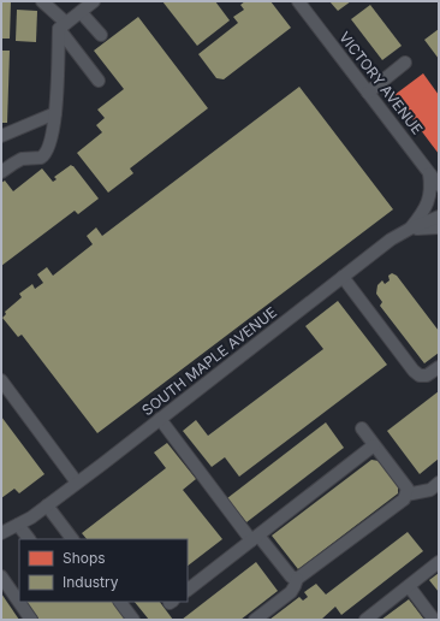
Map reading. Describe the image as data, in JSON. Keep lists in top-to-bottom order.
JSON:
{
  "streets": {
    "street": ["VICTORY AVENUE", "SOUTH MAPLE AVENUE"]
  },
  "legend": ["Shops", "Industry"]
}
